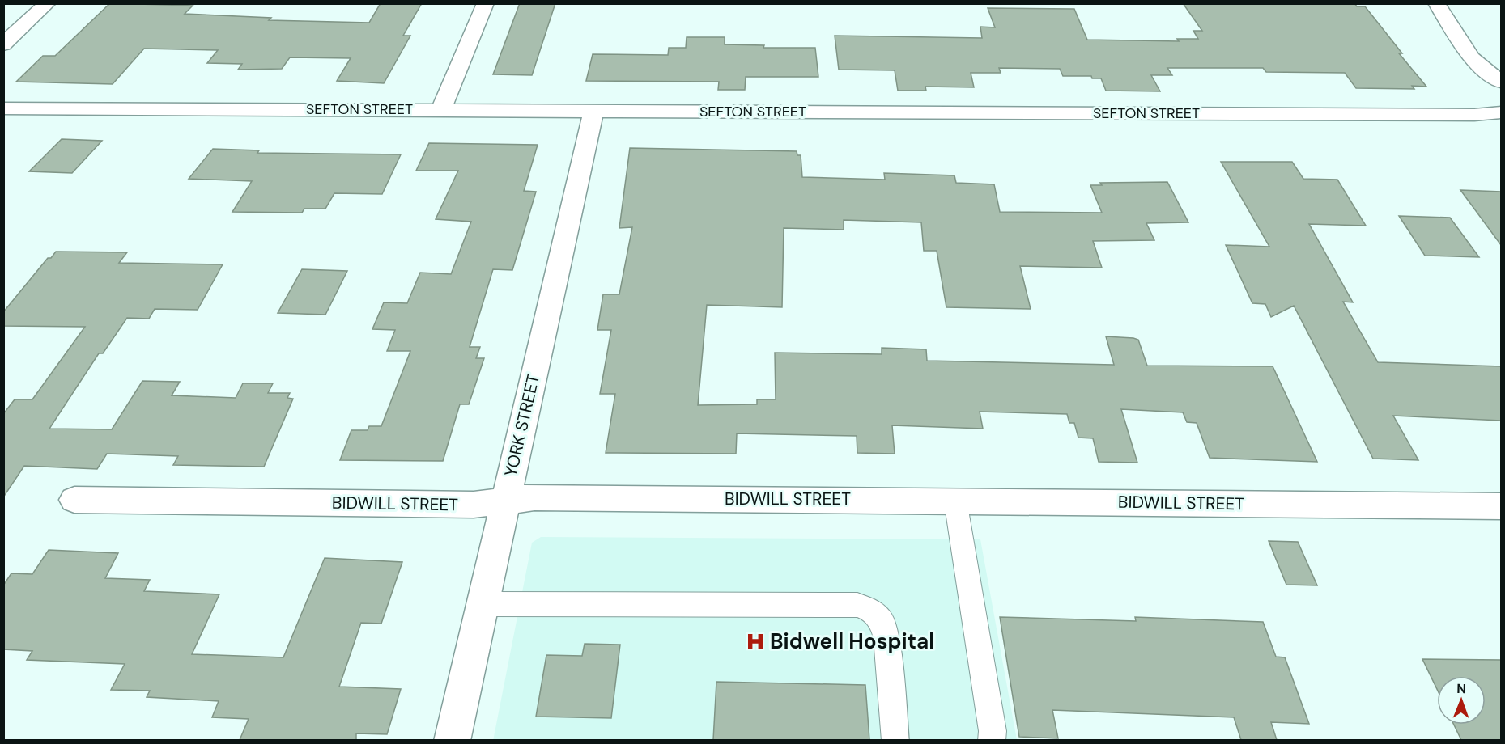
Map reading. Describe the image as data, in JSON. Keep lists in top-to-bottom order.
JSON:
{
  "streets": {
    "street": ["SEFTON STREET", "YORK STREET", "BIDWILL STREET"]
  },
  "crossings": [
    ["SEFTON STREET", "YORK STREET"],
    ["YORK STREET", "BIDWILL STREET"]
  ],
  "places": {
    "hospital": ["Bidwell Hospital"]
  },
  "north": "top"
}
